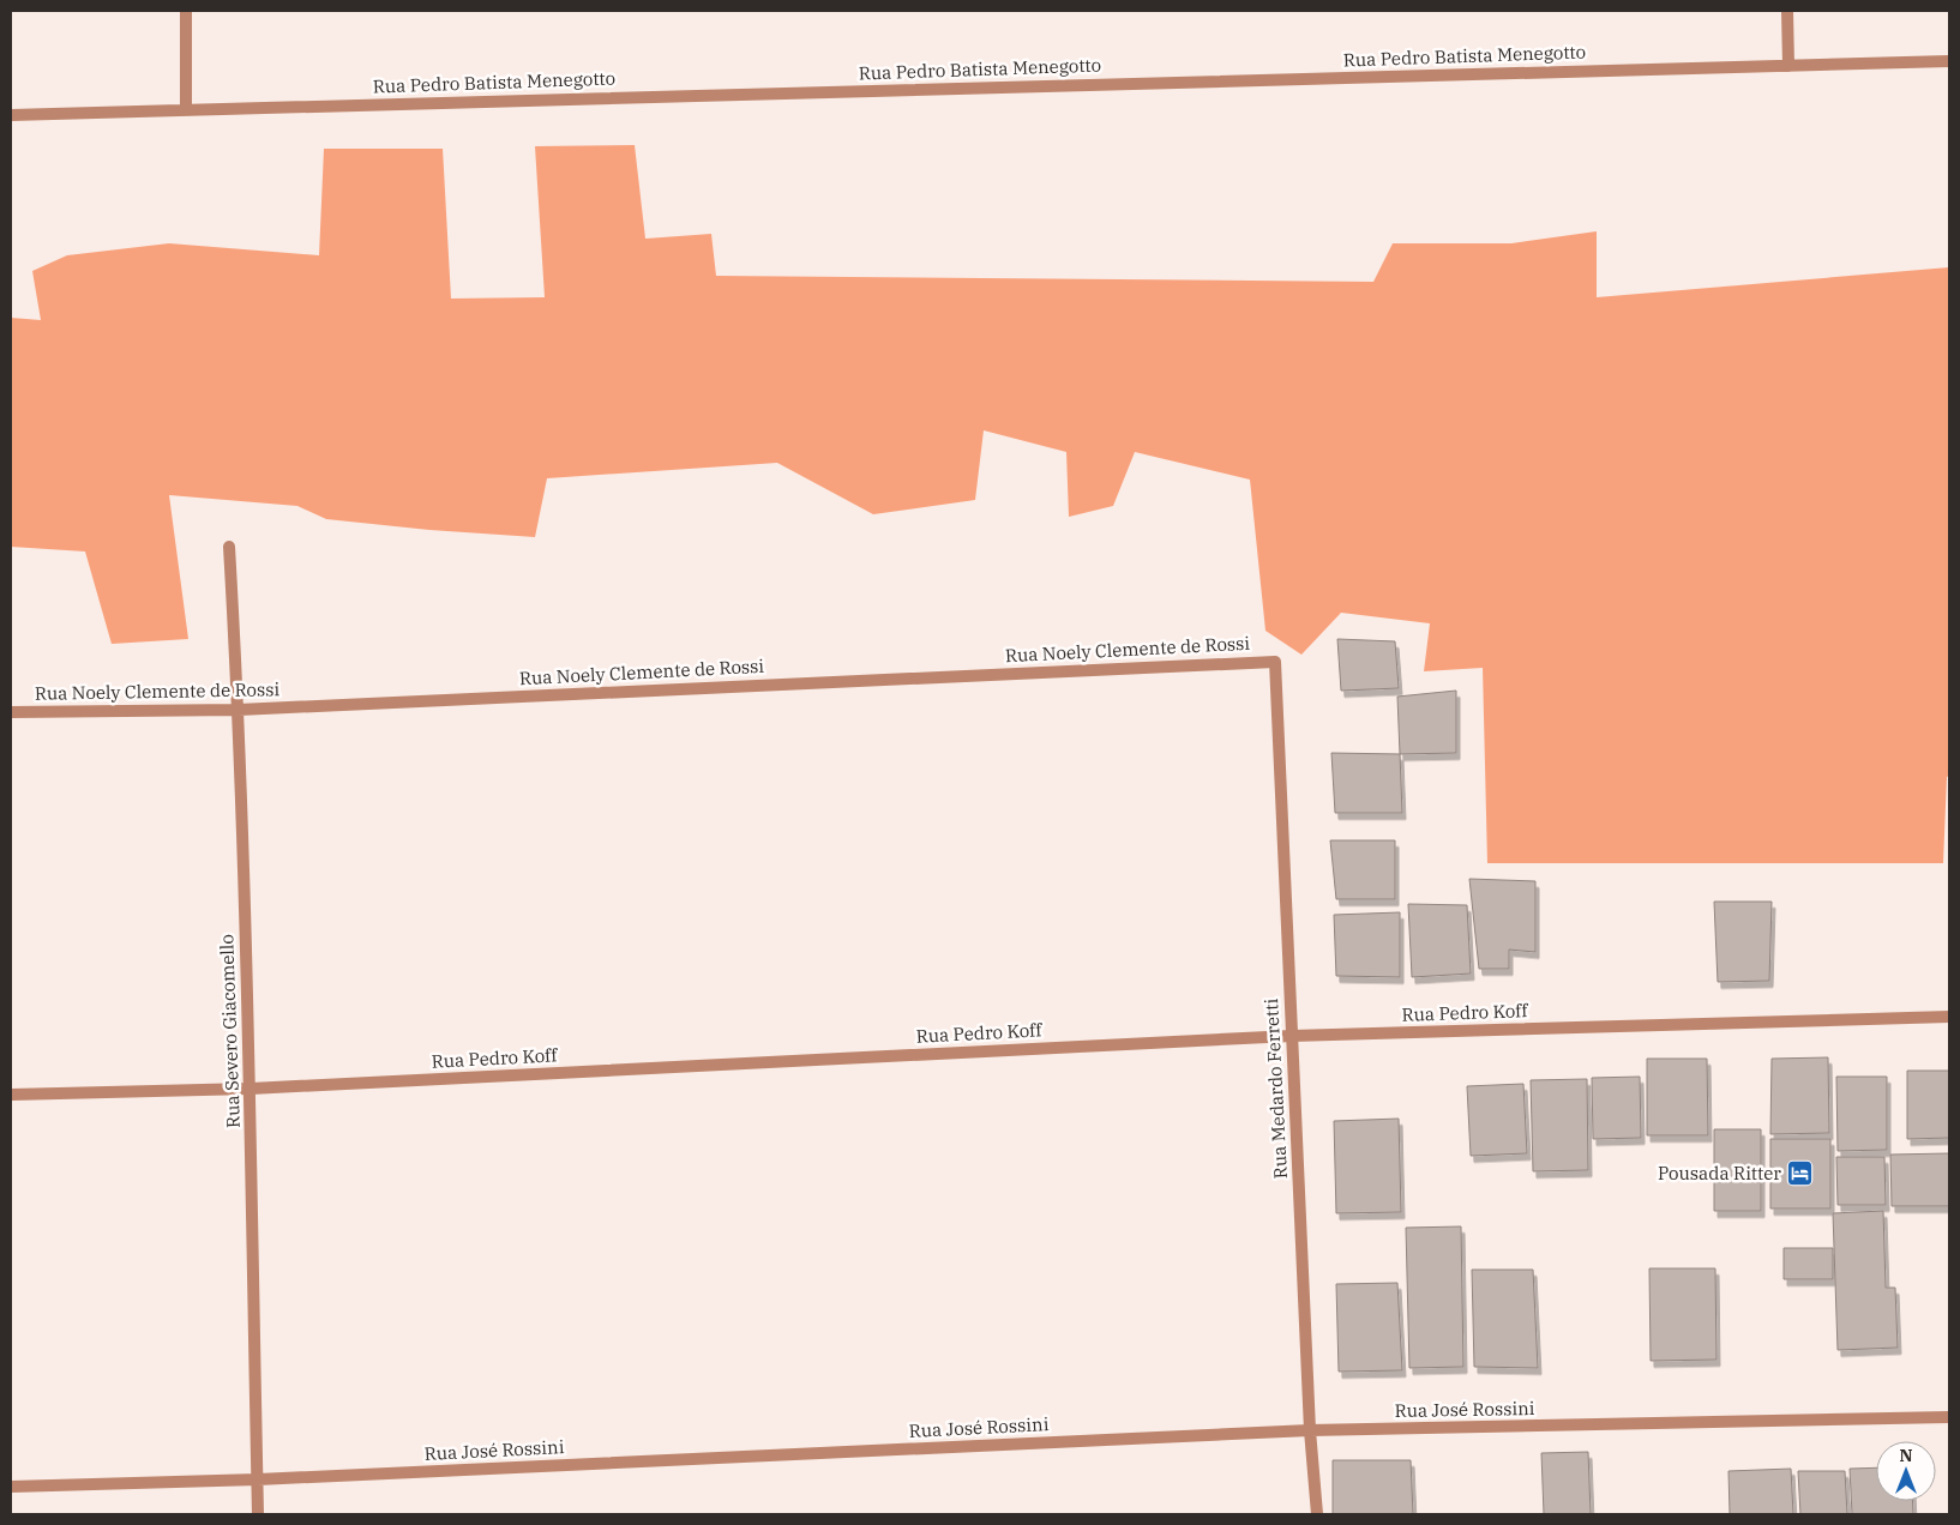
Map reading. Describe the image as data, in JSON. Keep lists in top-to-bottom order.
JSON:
{
  "streets": {
    "street": [
      "Rua Pedro Batista Menegotto",
      "Rua Noely Clemente de Rossi",
      "Rua Pedro Koff",
      "Rua Severo Giacomello",
      "Rua Medardo Ferretti",
      "Rua José Rossini"
    ]
  },
  "crossings": [
    ["Rua Noely Clemente de Rossi", "Rua Severo Giacomello"],
    ["Rua Noely Clemente de Rossi", "Rua Medardo Ferretti"],
    ["Rua Pedro Koff", "Rua Severo Giacomello"],
    ["Rua Pedro Koff", "Rua Medardo Ferretti"],
    ["Rua Severo Giacomello", "Rua José Rossini"],
    ["Rua Medardo Ferretti", "Rua José Rossini"]
  ],
  "places": {
    "hotel": ["Pousada Ritter"]
  },
  "north": "top"
}
